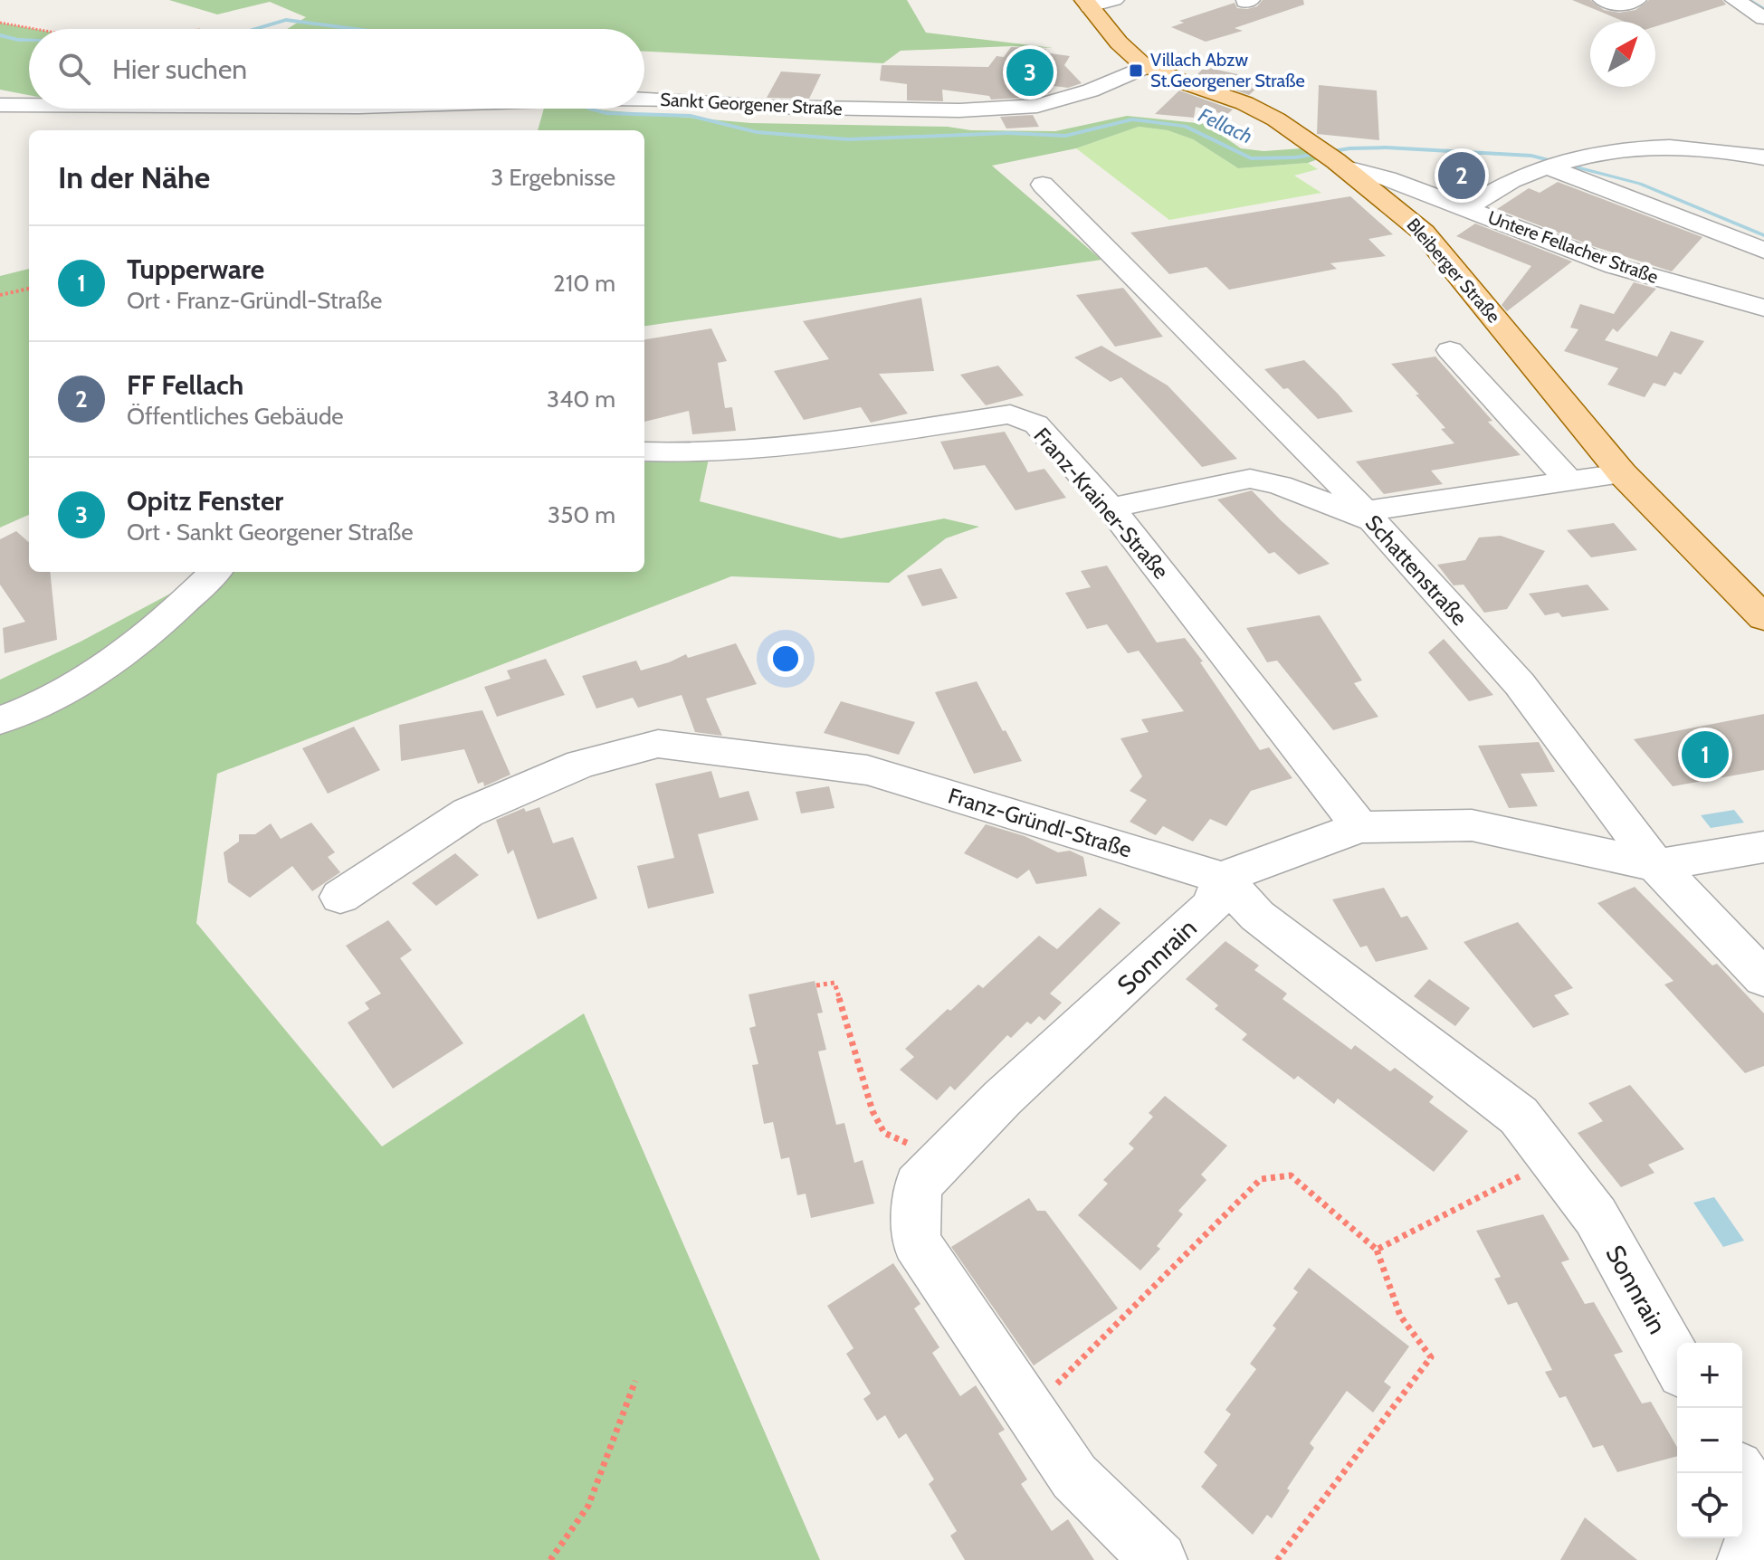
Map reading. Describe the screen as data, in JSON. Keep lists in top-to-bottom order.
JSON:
{
  "streets": {
    "main road": ["Bleiberger Straße"],
    "street": [
      "Sankt Georgener Straße",
      "Untere Fellacher Straße",
      "Franz-Krainer-Straße",
      "Schattenstraße",
      "Franz-Gründl-Straße",
      "Sonnrain"
    ]
  },
  "crossings": [
    ["Sankt Georgener Straße", "Bleiberger Straße"],
    ["Untere Fellacher Straße", "Bleiberger Straße"],
    ["Franz-Gründl-Straße", "Sonnrain"]
  ],
  "water": ["Fellach"],
  "places": {
    "transit": ["Villach Abzw St.Georgener Straße"]
  },
  "north": "top right",
  "page": {
    "search": "Hier suchen",
    "pins": ["3", "2", "1"],
    "heading": ["In der Nähe", "3 Ergebnisse"],
    "list": [
      {
        "mark": "1",
        "name": "Tupperware",
        "note": "Ort · Franz-Gründl-Straße",
        "value": "210 m"
      },
      {
        "mark": "2",
        "name": "FF Fellach",
        "note": "Öffentliches Gebäude",
        "value": "340 m"
      },
      {
        "mark": "3",
        "name": "Opitz Fenster",
        "note": "Ort · Sankt Georgener Straße",
        "value": "350 m"
      }
    ],
    "map_buttons": ["+", "−"]
  }
}
